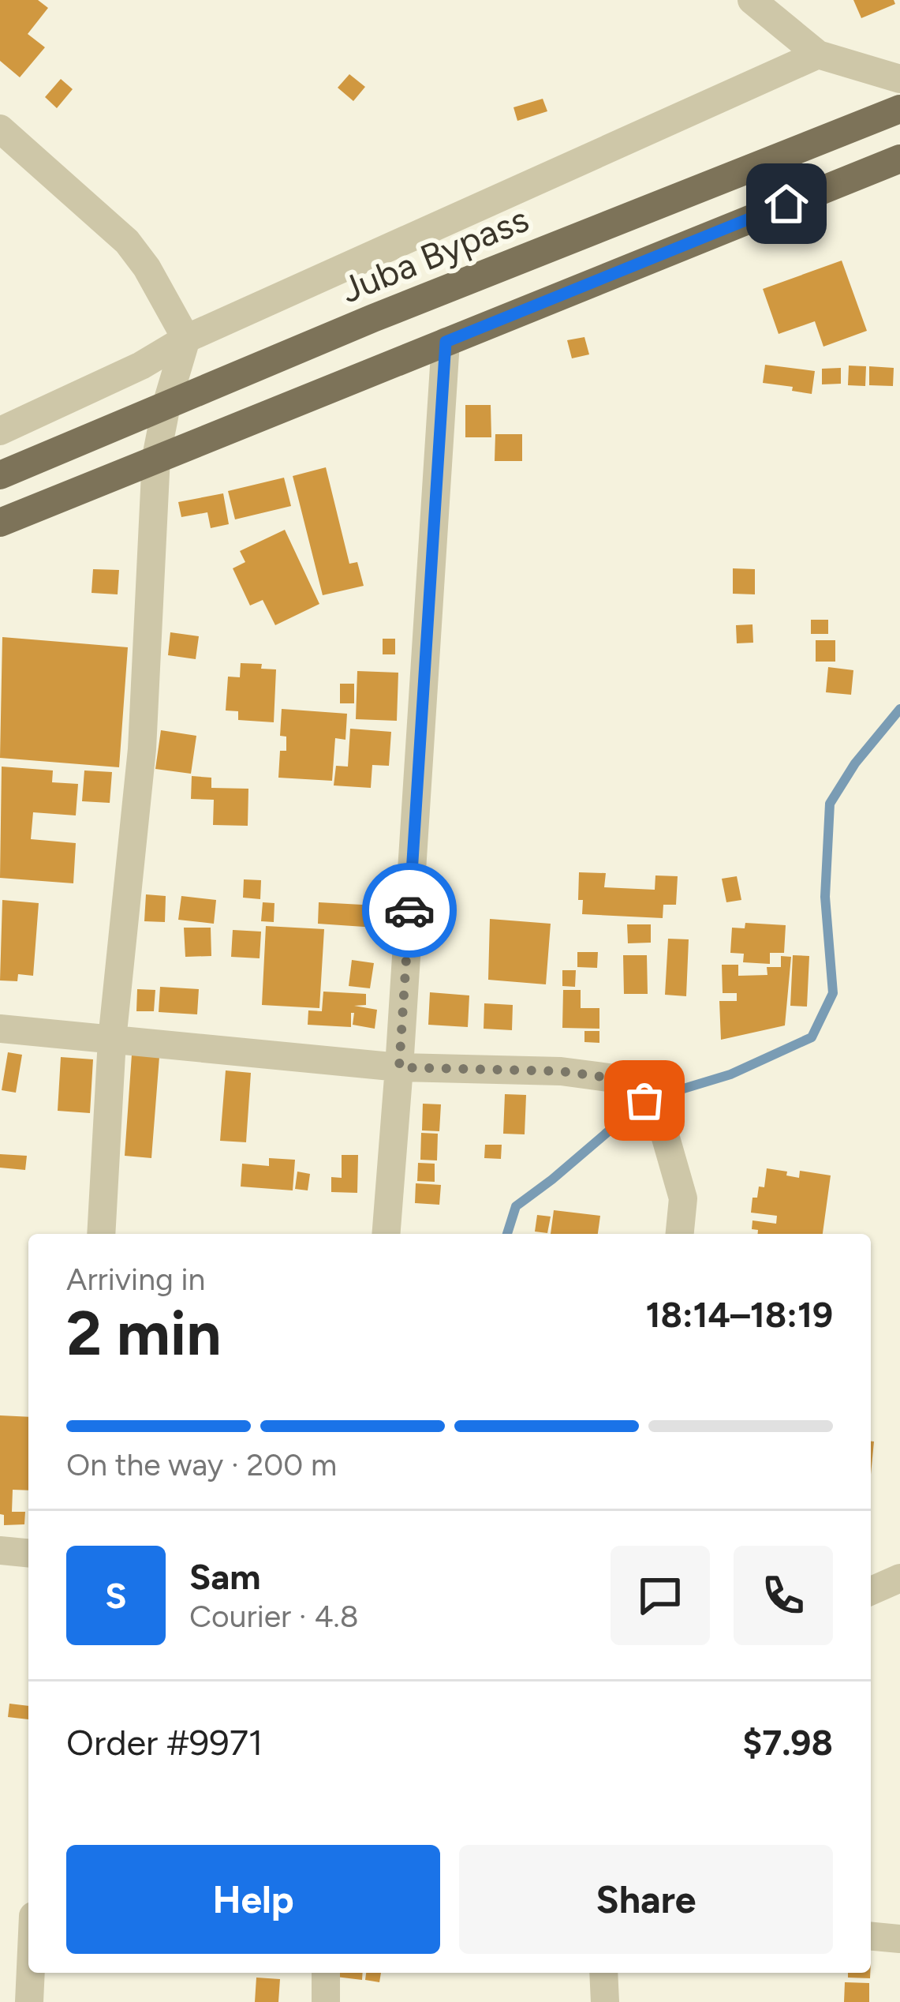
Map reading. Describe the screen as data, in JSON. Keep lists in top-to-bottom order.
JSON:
{
  "streets": {
    "main road": ["Juba Bypass"]
  },
  "page": {
    "heading": ["2 min", "Arriving in", "18:14–18:19"],
    "panel": [
      "Sam",
      "Courier · 4.8",
      "Order #9971",
      "$7.98"
    ],
    "bar": "On the way · 200 m",
    "round": "S",
    "buttons": ["Help", "Share"]
  }
}
